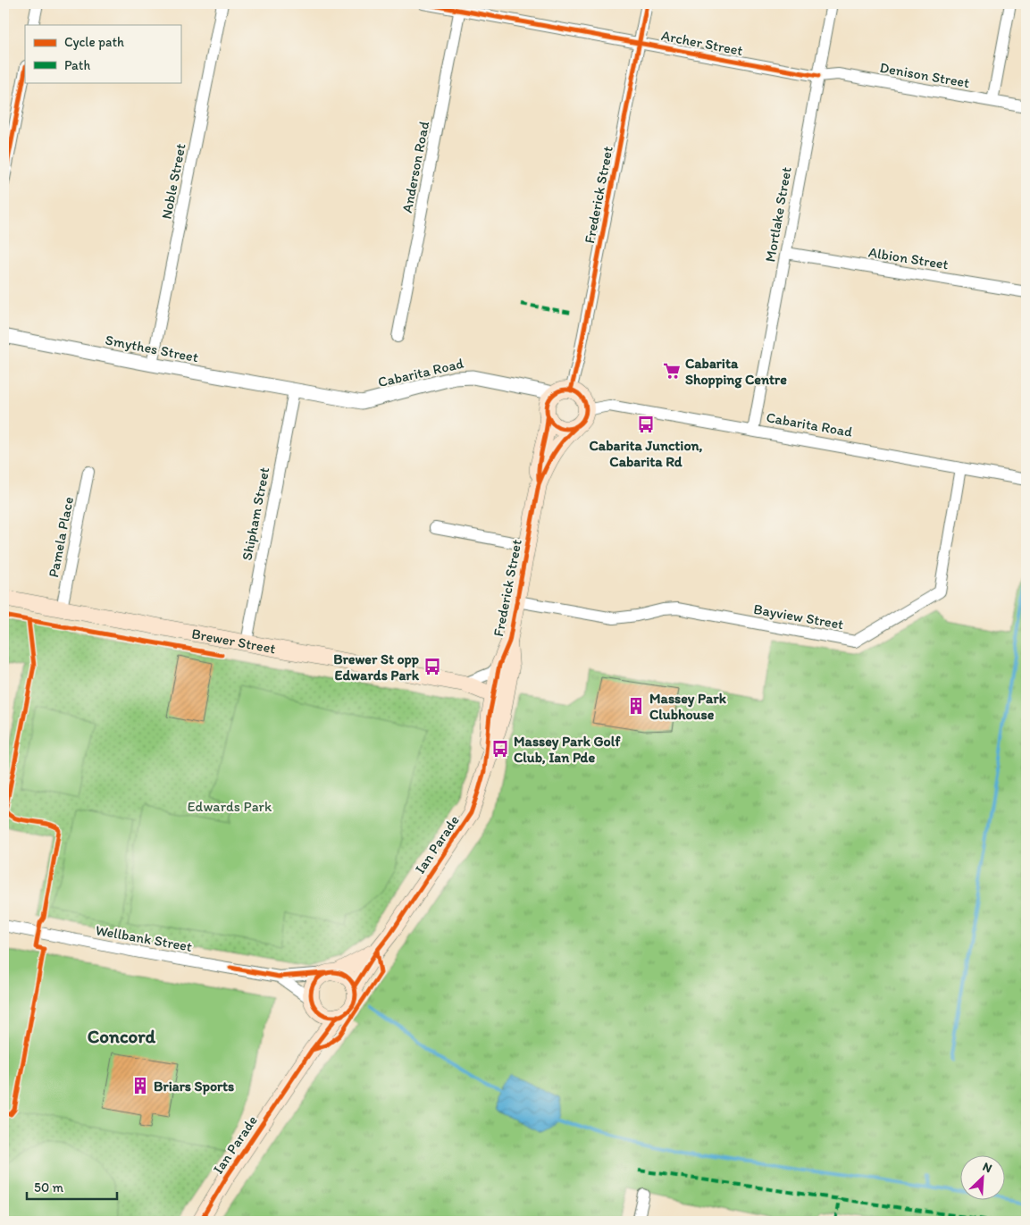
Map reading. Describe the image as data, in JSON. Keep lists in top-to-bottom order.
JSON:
{
  "streets": {
    "main road": ["Frederick Street", "Brewer Street", "Ian Parade"],
    "street": [
      "Archer Street",
      "Denison Street",
      "Anderson Road",
      "Noble Street",
      "Mortlake Street",
      "Albion Street",
      "Smythes Street",
      "Cabarita Road",
      "Shipham Street",
      "Pamela Place",
      "Bayview Street",
      "Wellbank Street"
    ]
  },
  "crossings": [
    ["Archer Street", "Denison Street"],
    ["Archer Street", "Anderson Road"],
    ["Archer Street", "Frederick Street"],
    ["Archer Street", "Mortlake Street"],
    ["Denison Street", "Mortlake Street"],
    ["Noble Street", "Smythes Street"],
    ["Frederick Street", "Cabarita Road"],
    ["Frederick Street", "Bayview Street"],
    ["Frederick Street", "Brewer Street"],
    ["Frederick Street", "Ian Parade"],
    ["Mortlake Street", "Albion Street"],
    ["Mortlake Street", "Cabarita Road"],
    ["Smythes Street", "Cabarita Road"],
    ["Smythes Street", "Shipham Street"],
    ["Cabarita Road", "Shipham Street"],
    ["Cabarita Road", "Bayview Street"],
    ["Shipham Street", "Brewer Street"],
    ["Pamela Place", "Brewer Street"],
    ["Brewer Street", "Ian Parade"],
    ["Ian Parade", "Wellbank Street"]
  ],
  "districts": ["Concord"],
  "parks": ["Edwards Park"],
  "places": {
    "supermarket": ["Cabarita Shopping Centre"],
    "bus stop": ["Cabarita Junction, Cabarita Rd", "Brewer St opp Edwards Park", "Massey Park Golf Club, Ian Pde"],
    "building": ["Massey Park Clubhouse", "Briars Sports"]
  },
  "legend": ["Cycle path", "Path"],
  "scale_bar": "50 m",
  "north": "top right"
}
